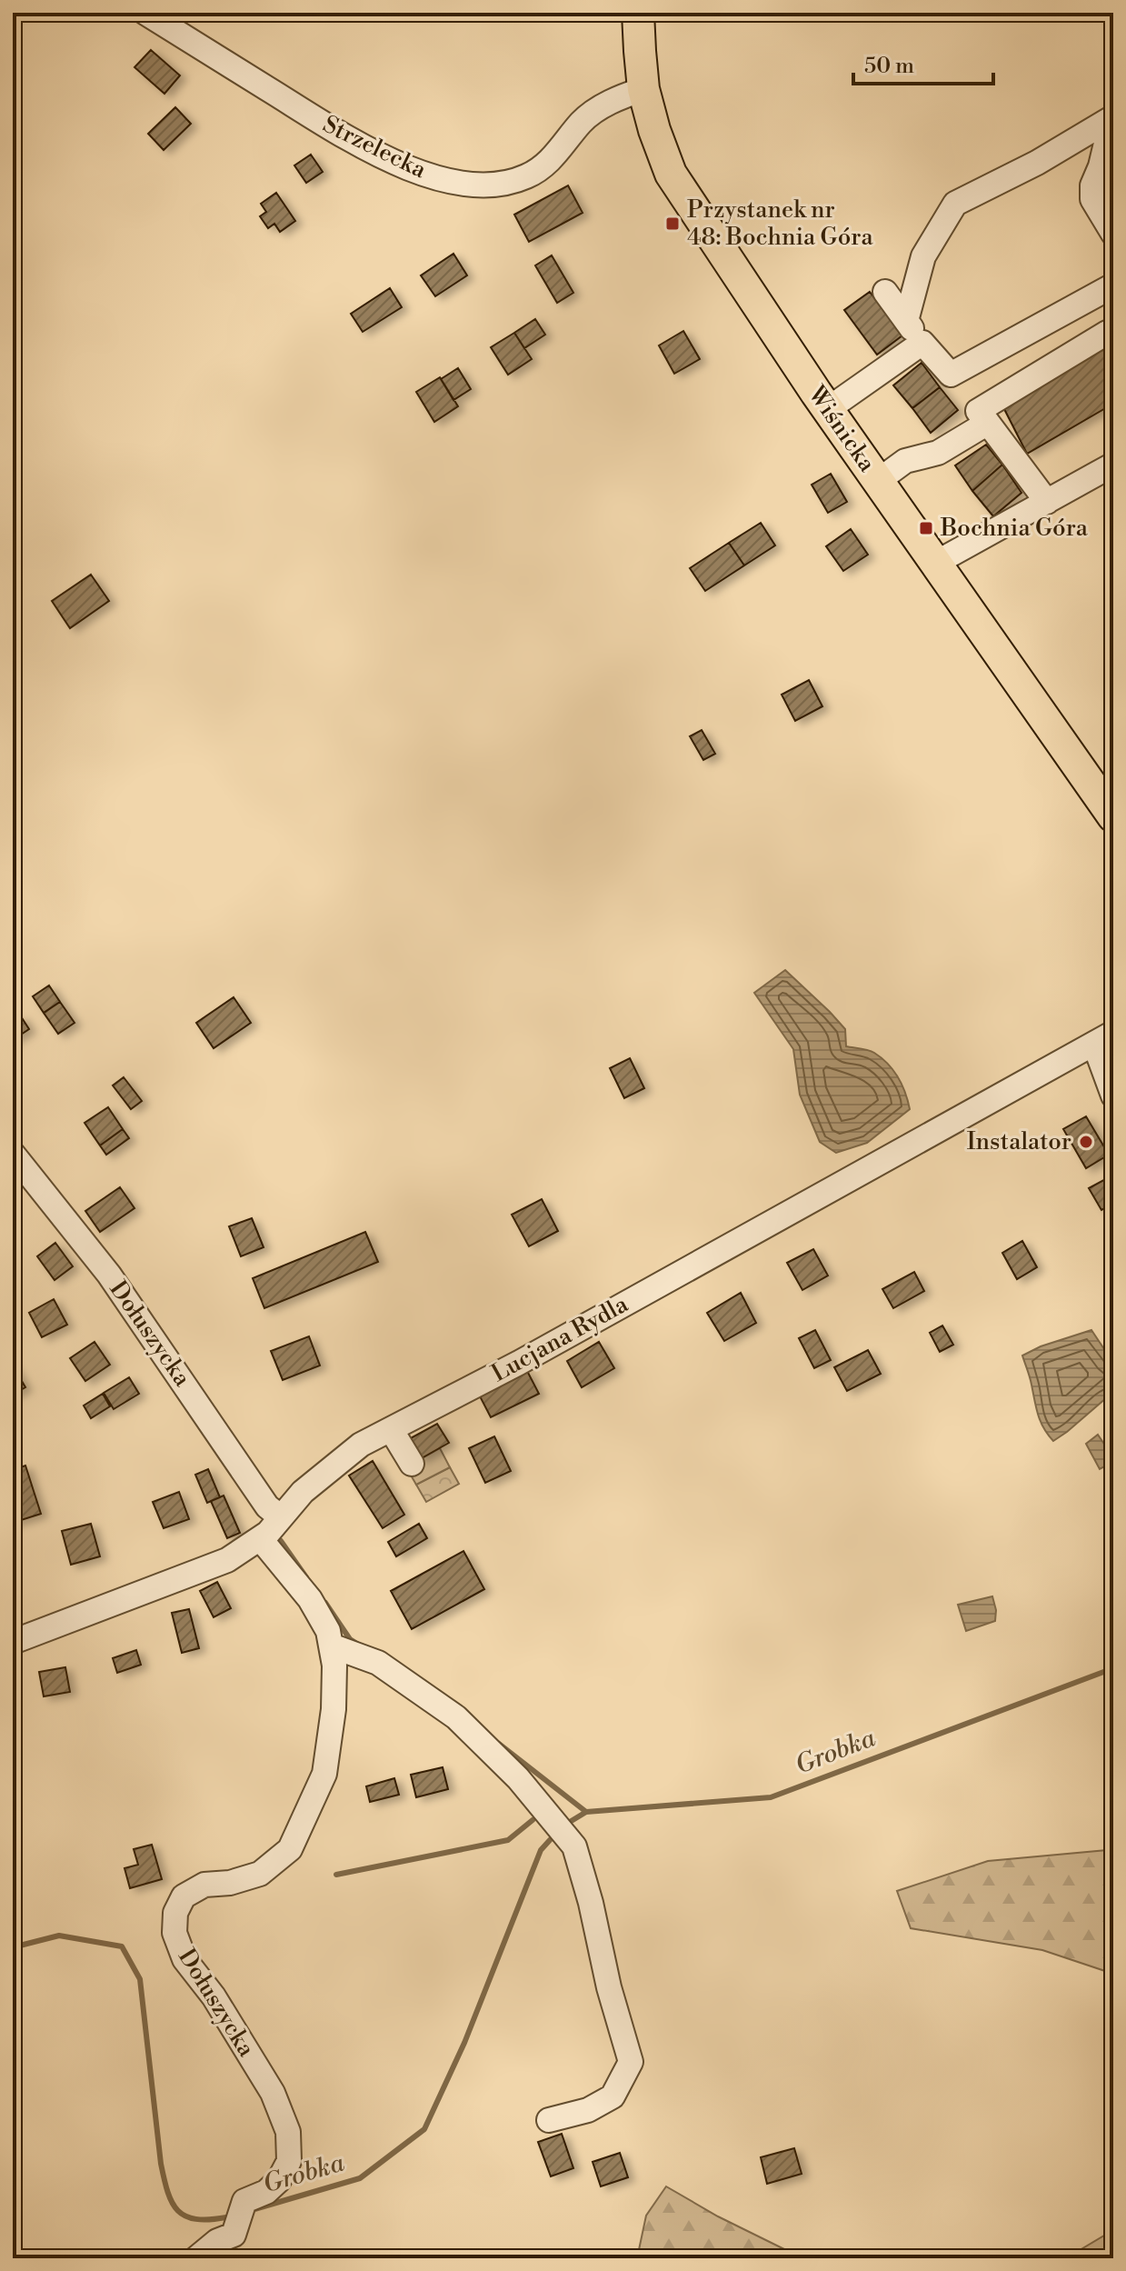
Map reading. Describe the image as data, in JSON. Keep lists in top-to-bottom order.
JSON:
{
  "streets": {
    "main road": ["Wiśnicka"],
    "street": ["Strzelecka", "Dołuszycka", "Lucjana Rydla"]
  },
  "crossings": [
    ["Strzelecka", "Wiśnicka"],
    ["Dołuszycka", "Lucjana Rydla"]
  ],
  "water": ["Grobka"],
  "places": {
    "transit": ["Przystanek nr 48: Bochnia Góra", "Bochnia Góra"],
    "other": ["Instalator"]
  },
  "scale_bar": "50 m"
}
